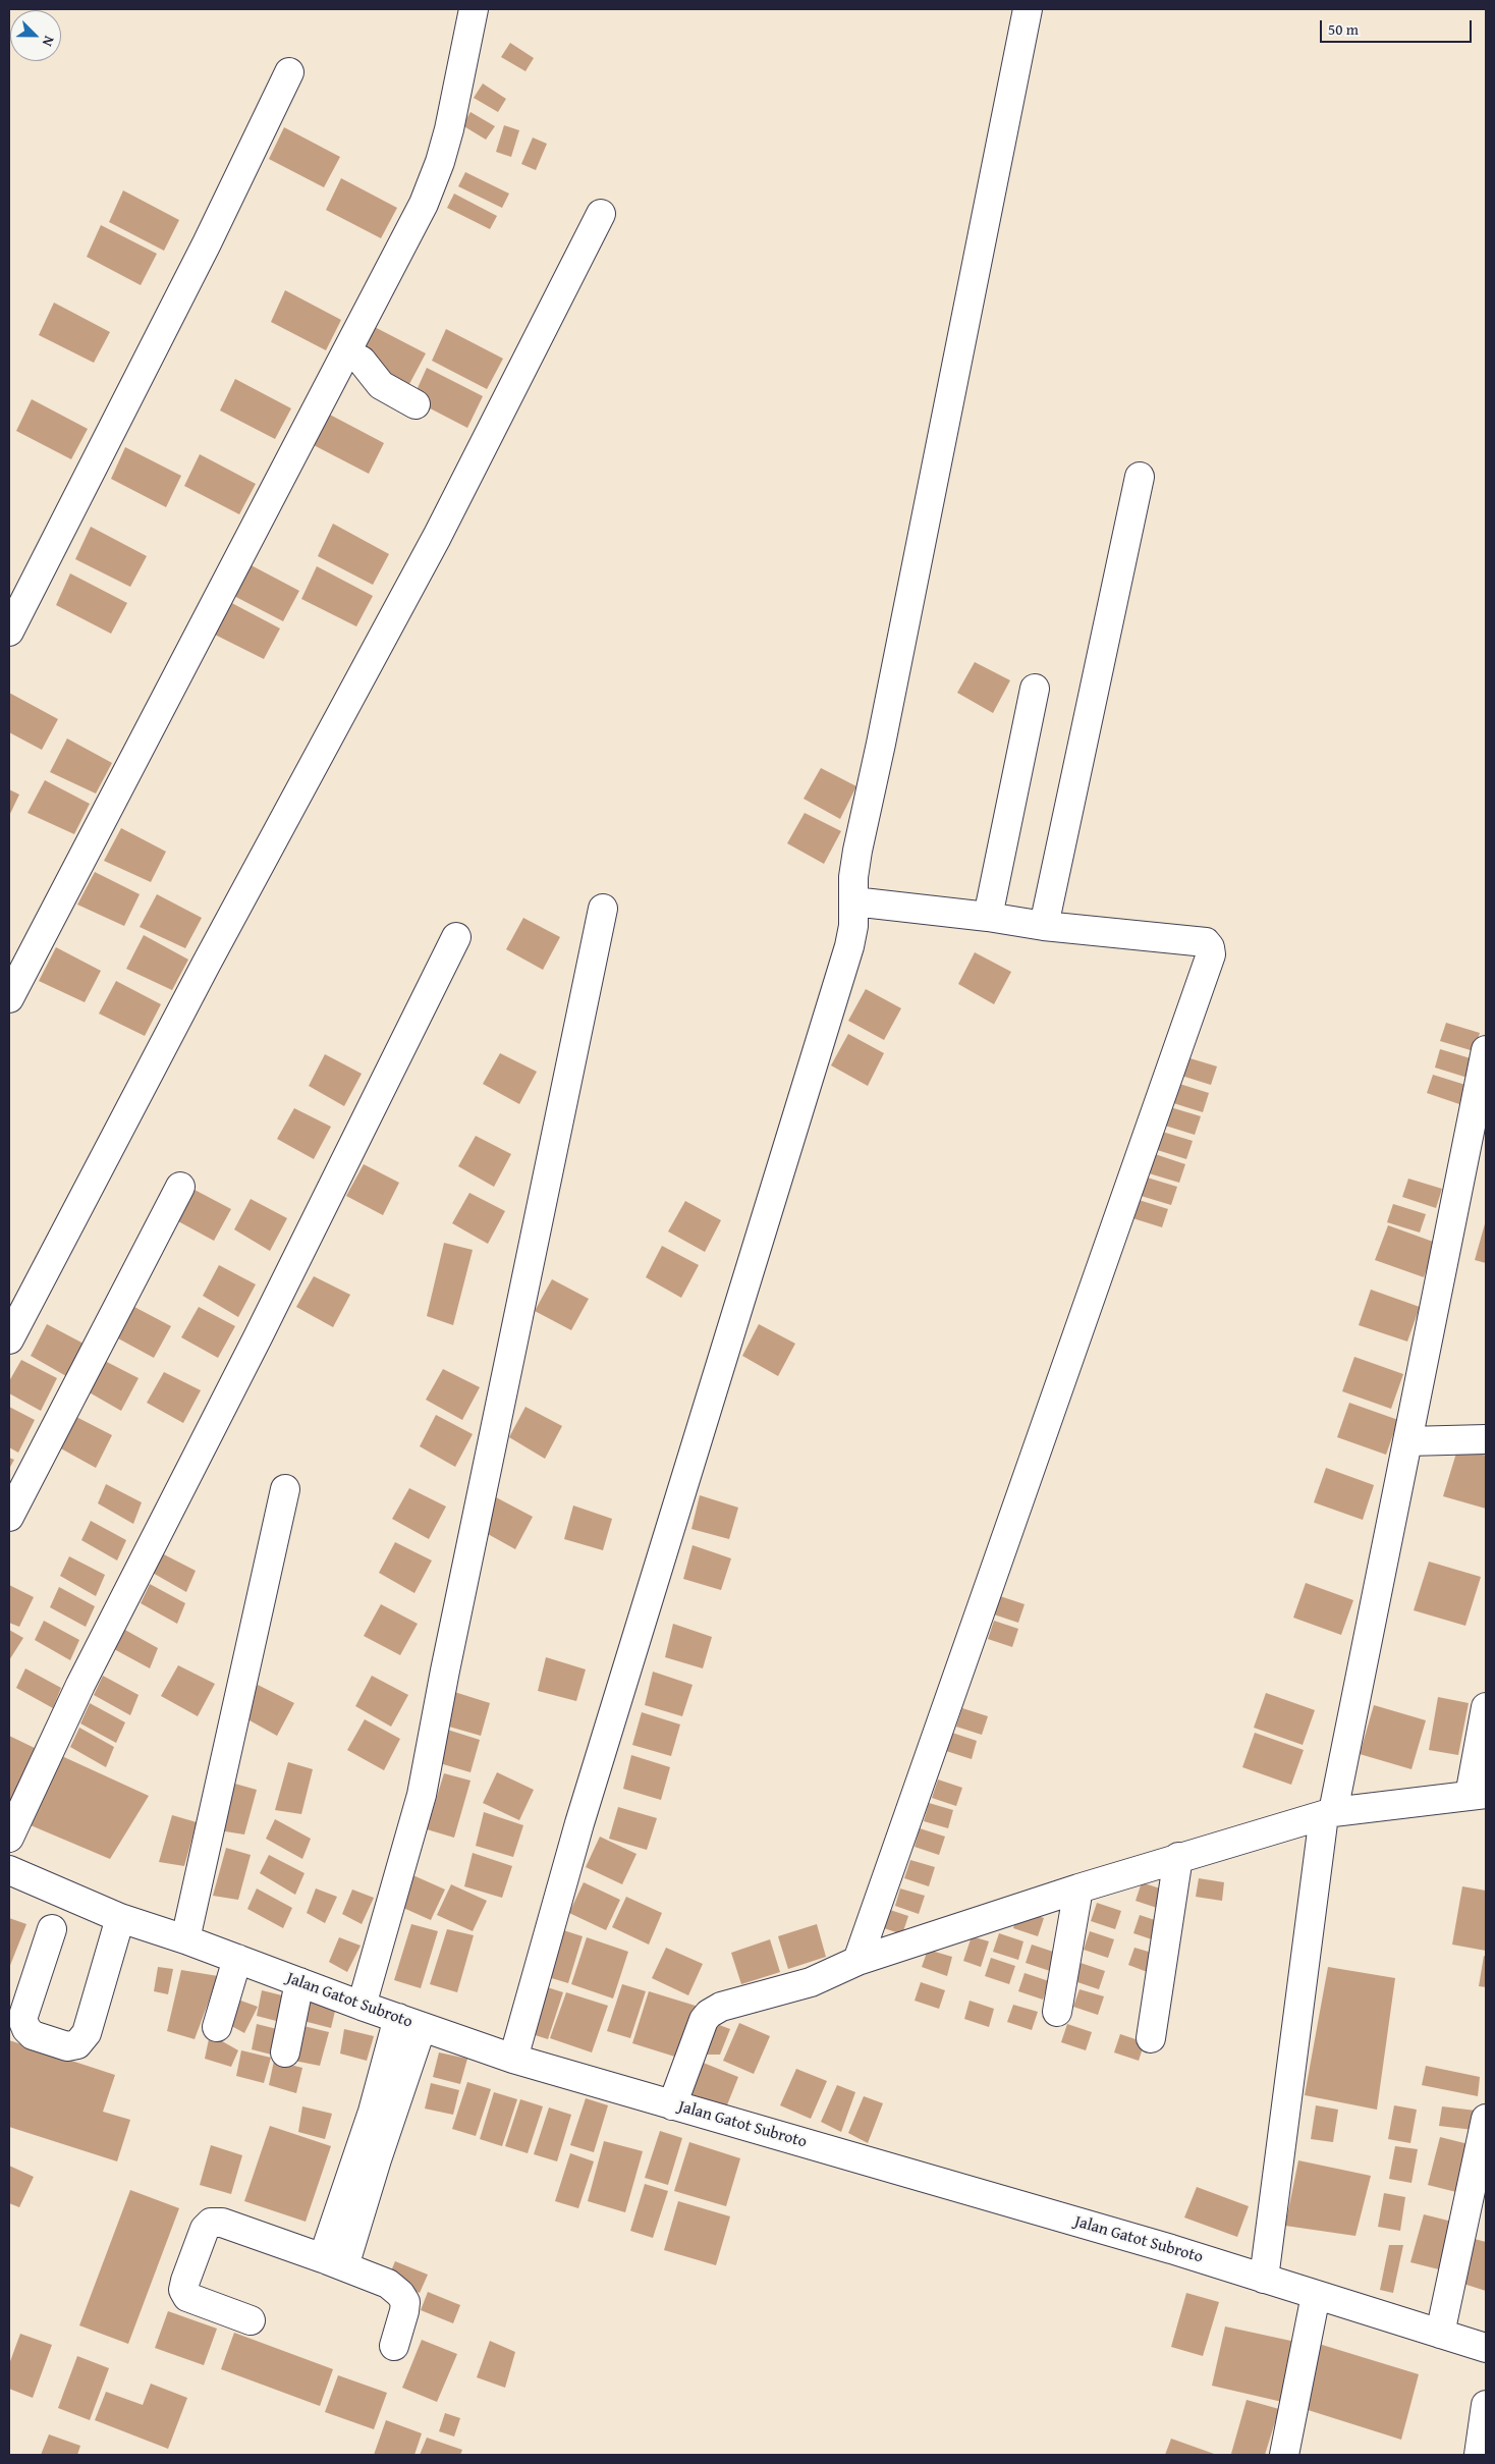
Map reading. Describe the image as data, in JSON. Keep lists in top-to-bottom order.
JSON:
{
  "streets": {
    "street": ["Jalan Gatot Subroto"]
  },
  "scale_bar": "50 m",
  "north": "bottom right"
}
